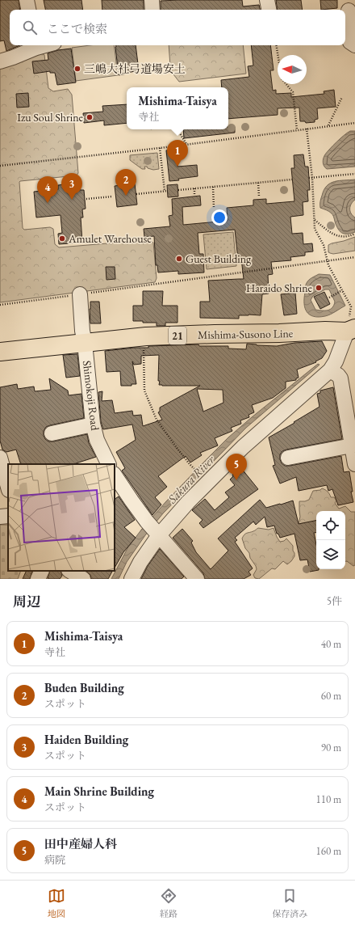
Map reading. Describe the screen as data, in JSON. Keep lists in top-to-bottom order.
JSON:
{
  "streets": {
    "main road": ["Mishima-Susono Line", "21"],
    "street": ["Shimokoji Road"]
  },
  "crossings": [
    ["Mishima-Susono Line", "Shimokoji Road"]
  ],
  "water": ["Sakura River"],
  "places": [
    "三嶋大社弓道場安土",
    "Izu Soul Shrine",
    "Amulet Warehouse",
    "Guest Building",
    "Haraido Shrine"
  ],
  "north": "left",
  "page": {
    "search": "ここで検索",
    "popup": ["Mishima-Taisya", "寺社"],
    "pins": [
      "1",
      "2",
      "3",
      "4",
      "5"
    ],
    "heading": ["周辺", "5件"],
    "list": [
      {
        "mark": "1",
        "name": "Mishima-Taisya",
        "note": "寺社",
        "value": "40 m"
      },
      {
        "mark": "2",
        "name": "Buden Building",
        "note": "スポット",
        "value": "60 m"
      },
      {
        "mark": "3",
        "name": "Haiden Building",
        "note": "スポット",
        "value": "90 m"
      },
      {
        "mark": "4",
        "name": "Main Shrine Building",
        "note": "スポット",
        "value": "110 m"
      },
      {
        "mark": "5",
        "name": "田中産婦人科",
        "note": "病院",
        "value": "160 m"
      }
    ],
    "nav": ["地図", "経路", "保存済み"]
  }
}
